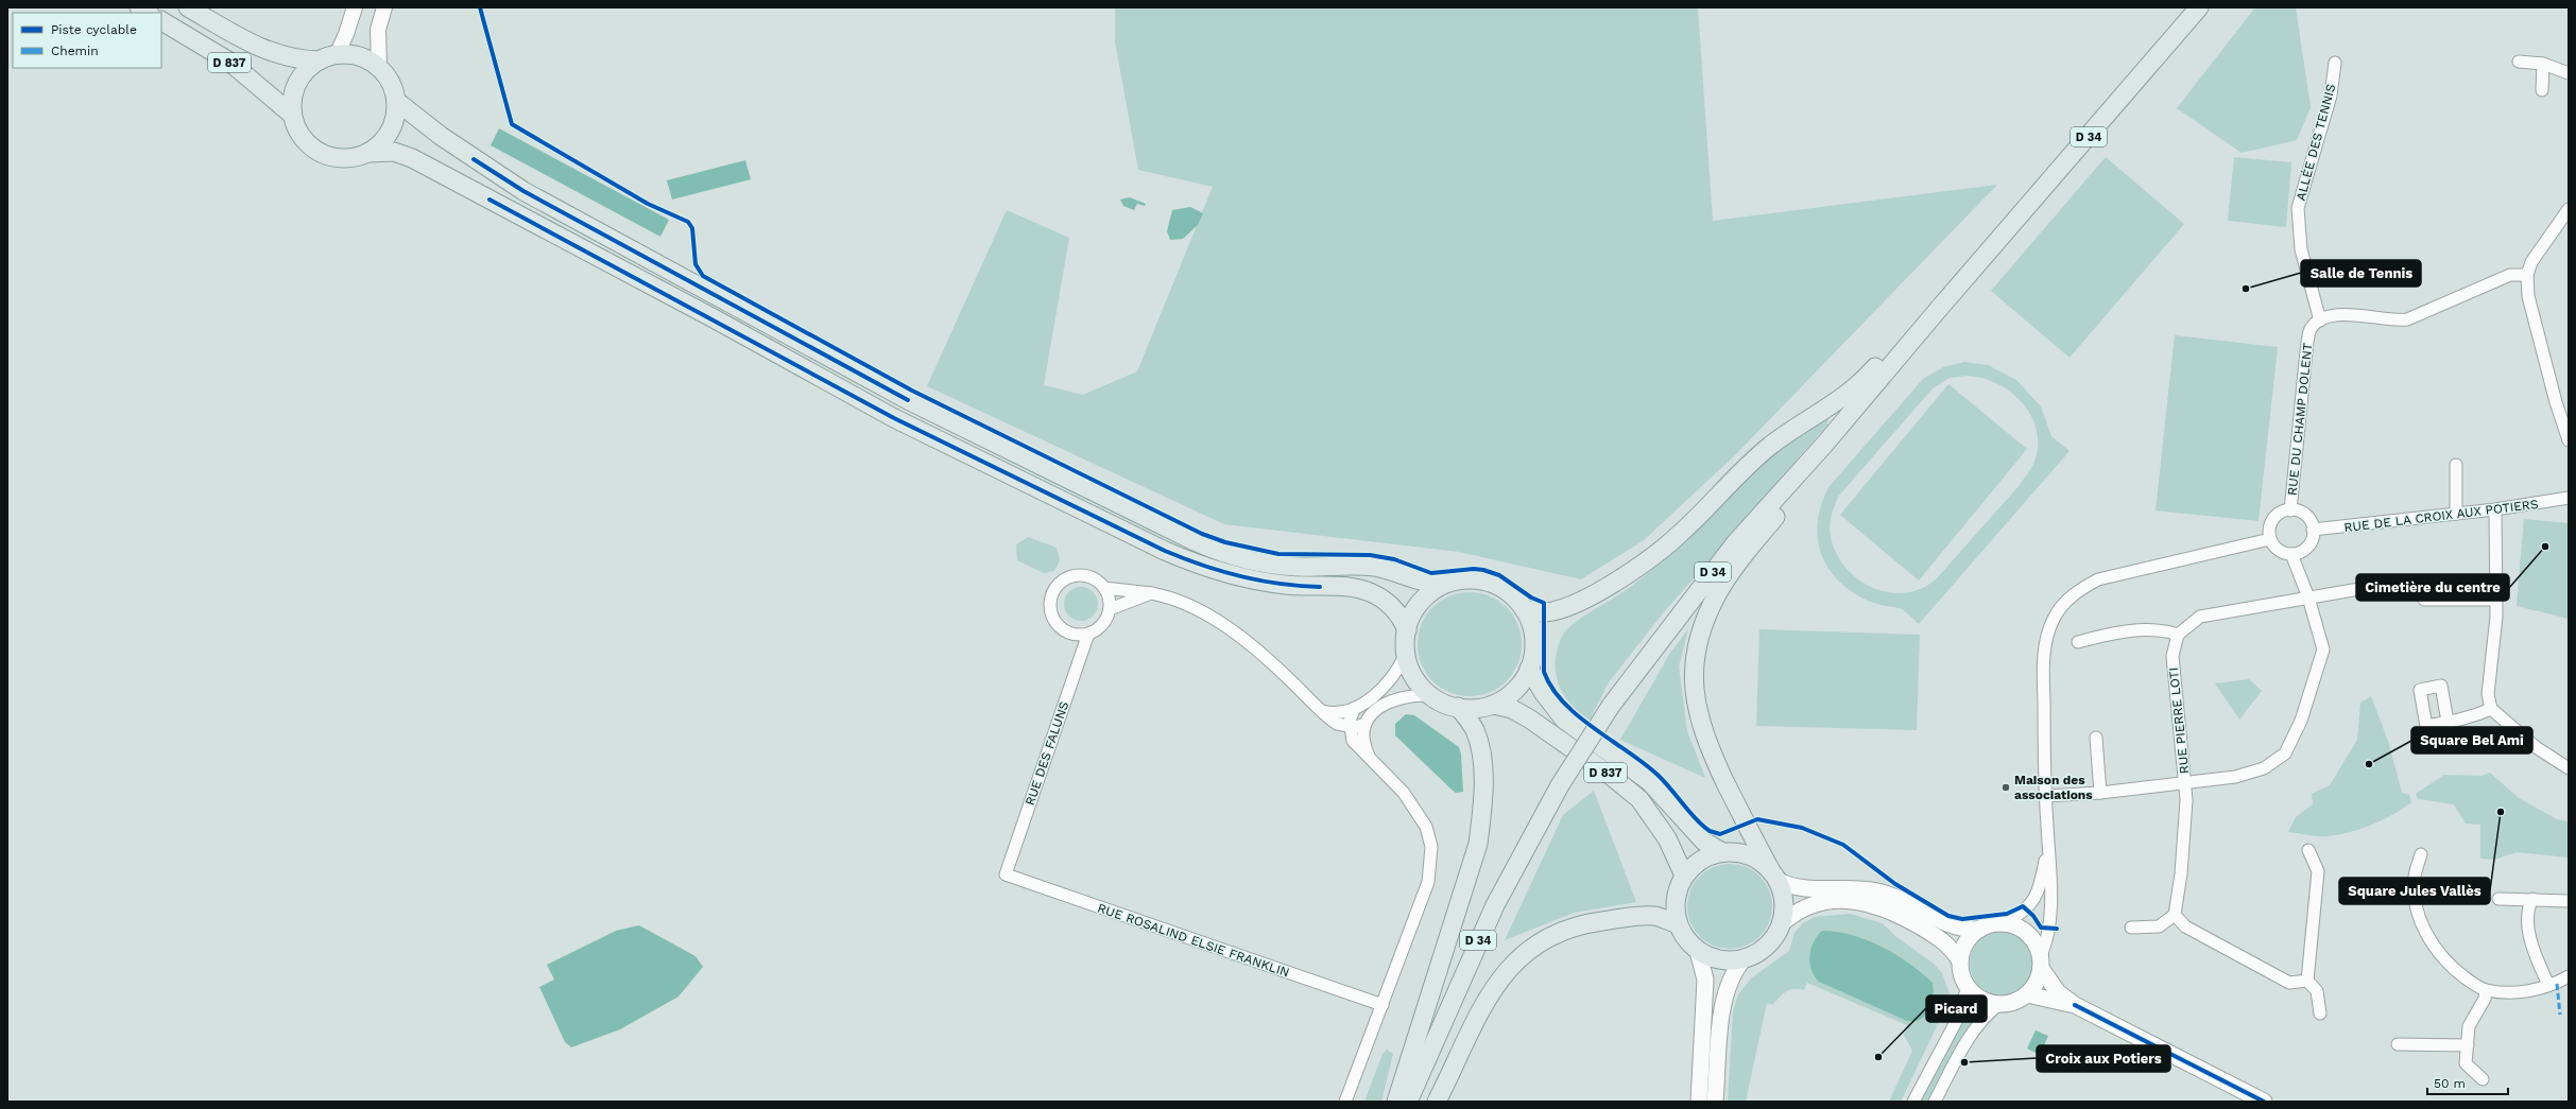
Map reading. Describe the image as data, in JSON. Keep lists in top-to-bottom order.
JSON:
{
  "streets": {
    "main road": ["D 837", "D 34"],
    "street": [
      "ALLÉE DES TENNIS",
      "RUE DU CHAMP DOLENT",
      "RUE DE LA CROIX AUX POTIERS",
      "RUE PIERRE LOTI",
      "RUE DES FALUNS",
      "RUE ROSALIND ELSIE FRANKLIN"
    ]
  },
  "crossings": [
    ["ALLÉE DES TENNIS", "RUE DU CHAMP DOLENT"],
    ["RUE DU CHAMP DOLENT", "RUE DE LA CROIX AUX POTIERS"],
    ["RUE DES FALUNS", "RUE ROSALIND ELSIE FRANKLIN"]
  ],
  "places": [
    "Salle de Tennis",
    "Cimetière du centre",
    "Square Bel Ami",
    "Maison des associations",
    "Square Jules Vallès",
    "Picard",
    "Croix aux Potiers"
  ],
  "legend": ["Piste cyclable", "Chemin"],
  "scale_bar": "50 m"
}
